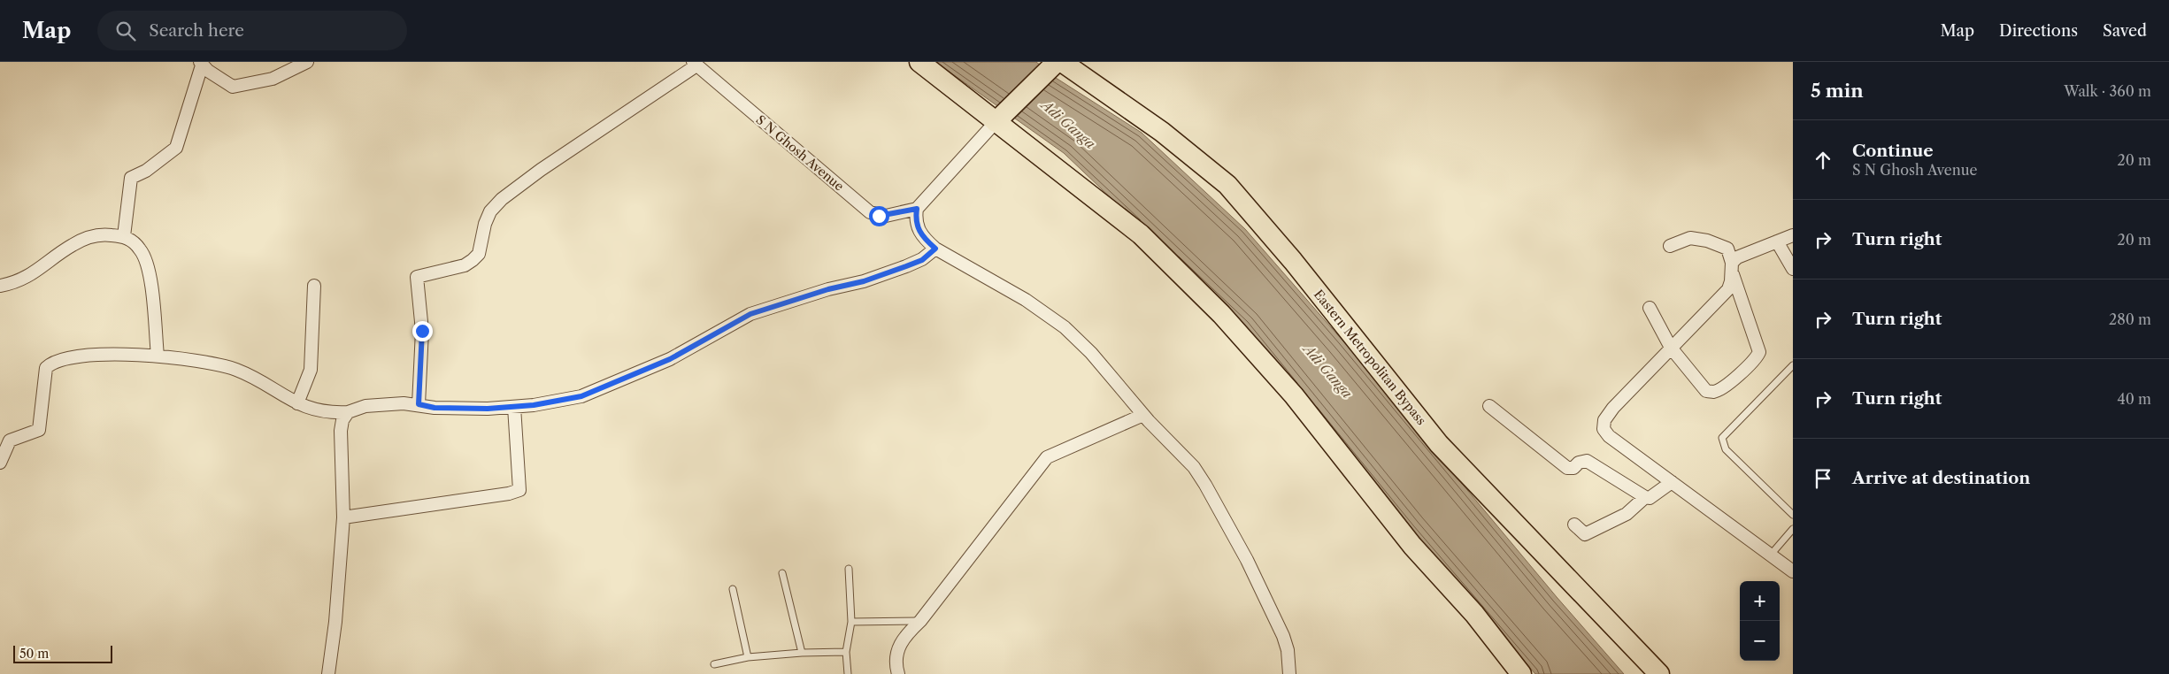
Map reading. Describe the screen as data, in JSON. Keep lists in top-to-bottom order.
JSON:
{
  "streets": {
    "main road": ["Eastern Metropolitan Bypass"],
    "street": ["S N Ghosh Avenue"]
  },
  "water": ["Adi Ganga"],
  "scale_bar": "50 m",
  "page": {
    "header": "Map",
    "search": "Search here",
    "nav": ["Map", "Directions", "Saved"],
    "heading": ["5 min", "Walk · 360 m"],
    "list": [
      ["Continue", "S N Ghosh Avenue", "20 m"],
      ["Turn right", "20 m"],
      ["Turn right", "280 m"],
      ["Turn right", "40 m"],
      "Arrive at destination"
    ],
    "map_buttons": ["+", "−"],
    "scale": "50 m"
  }
}
